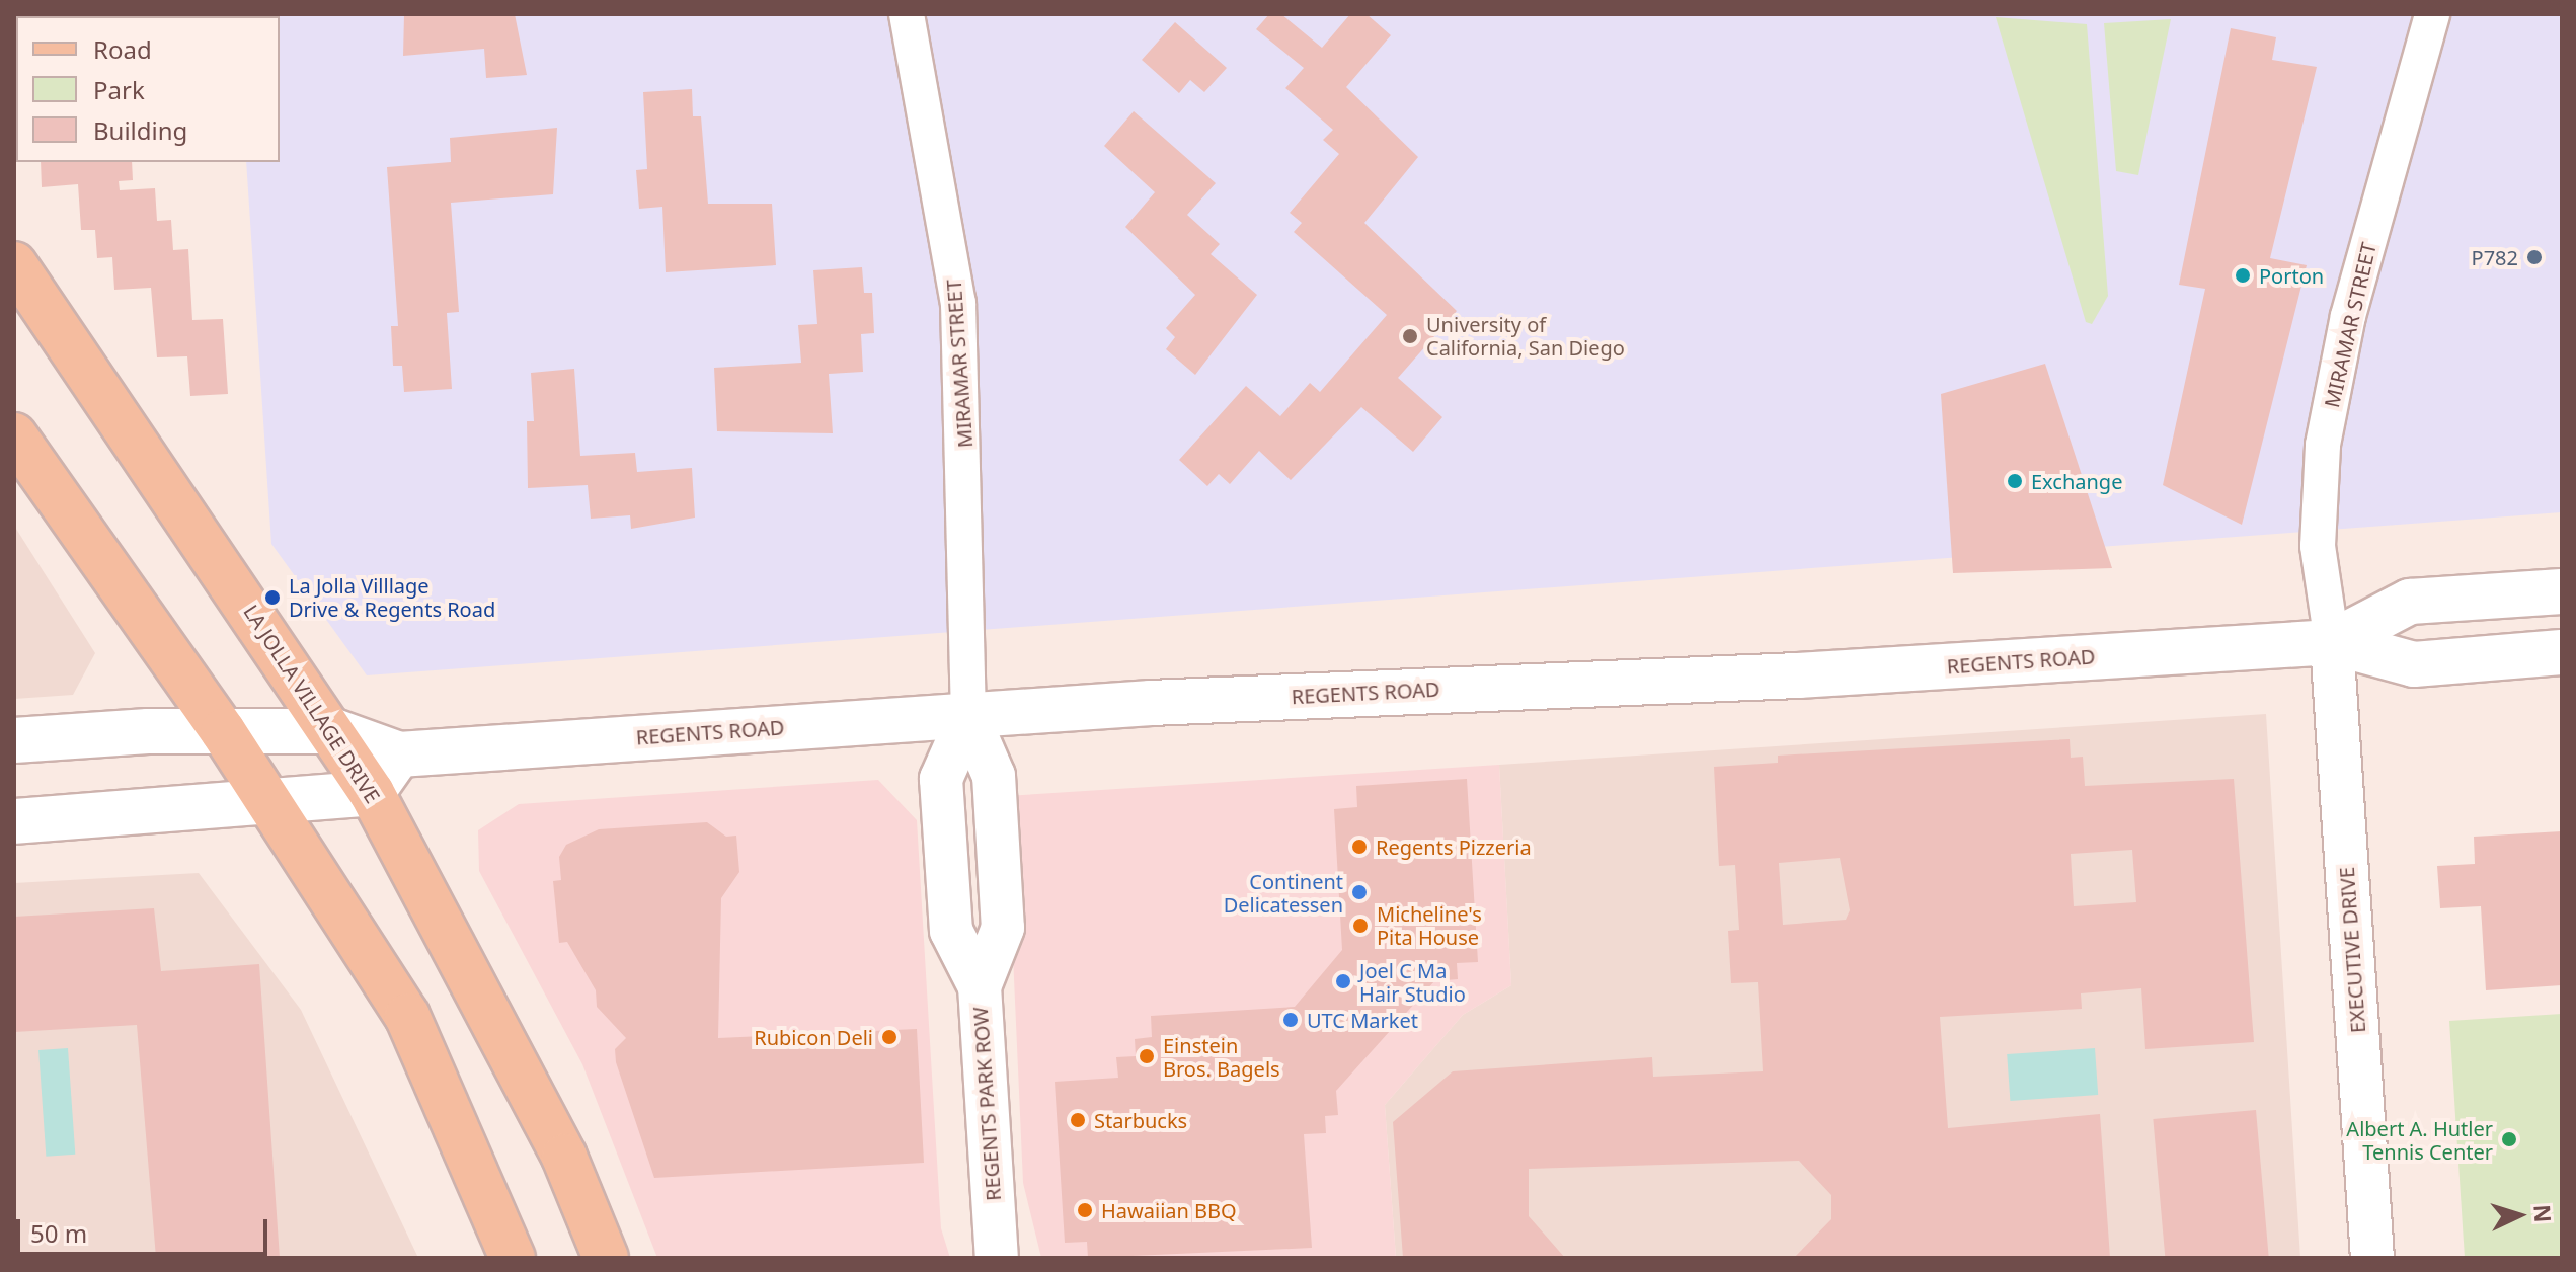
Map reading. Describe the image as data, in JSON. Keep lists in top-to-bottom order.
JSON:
{
  "streets": {
    "main road": ["REGENTS ROAD", "LA JOLLA VILLAGE DRIVE"],
    "street": ["MIRAMAR STREET", "EXECUTIVE DRIVE", "REGENTS PARK ROW"]
  },
  "crossings": [
    ["MIRAMAR STREET", "REGENTS ROAD"],
    ["MIRAMAR STREET", "EXECUTIVE DRIVE"],
    ["MIRAMAR STREET", "REGENTS PARK ROW"],
    ["REGENTS ROAD", "LA JOLLA VILLAGE DRIVE"],
    ["REGENTS ROAD", "EXECUTIVE DRIVE"],
    ["REGENTS ROAD", "REGENTS PARK ROW"]
  ],
  "places": [
    "P782",
    "Porton",
    "University of California, San Diego",
    "Exchange",
    "La Jolla Villlage Drive & Regents Road",
    "Regents Pizzeria",
    "Continent Delicatessen",
    "Micheline's Pita House",
    "Joel C Ma Hair Studio",
    "UTC Market",
    "Rubicon Deli",
    "Einstein Bros. Bagels",
    "Starbucks",
    "Albert A. Hutler Tennis Center",
    "Hawaiian BBQ"
  ],
  "legend": ["Road", "Park", "Building"],
  "scale_bar": "50 m",
  "north": "right"
}
